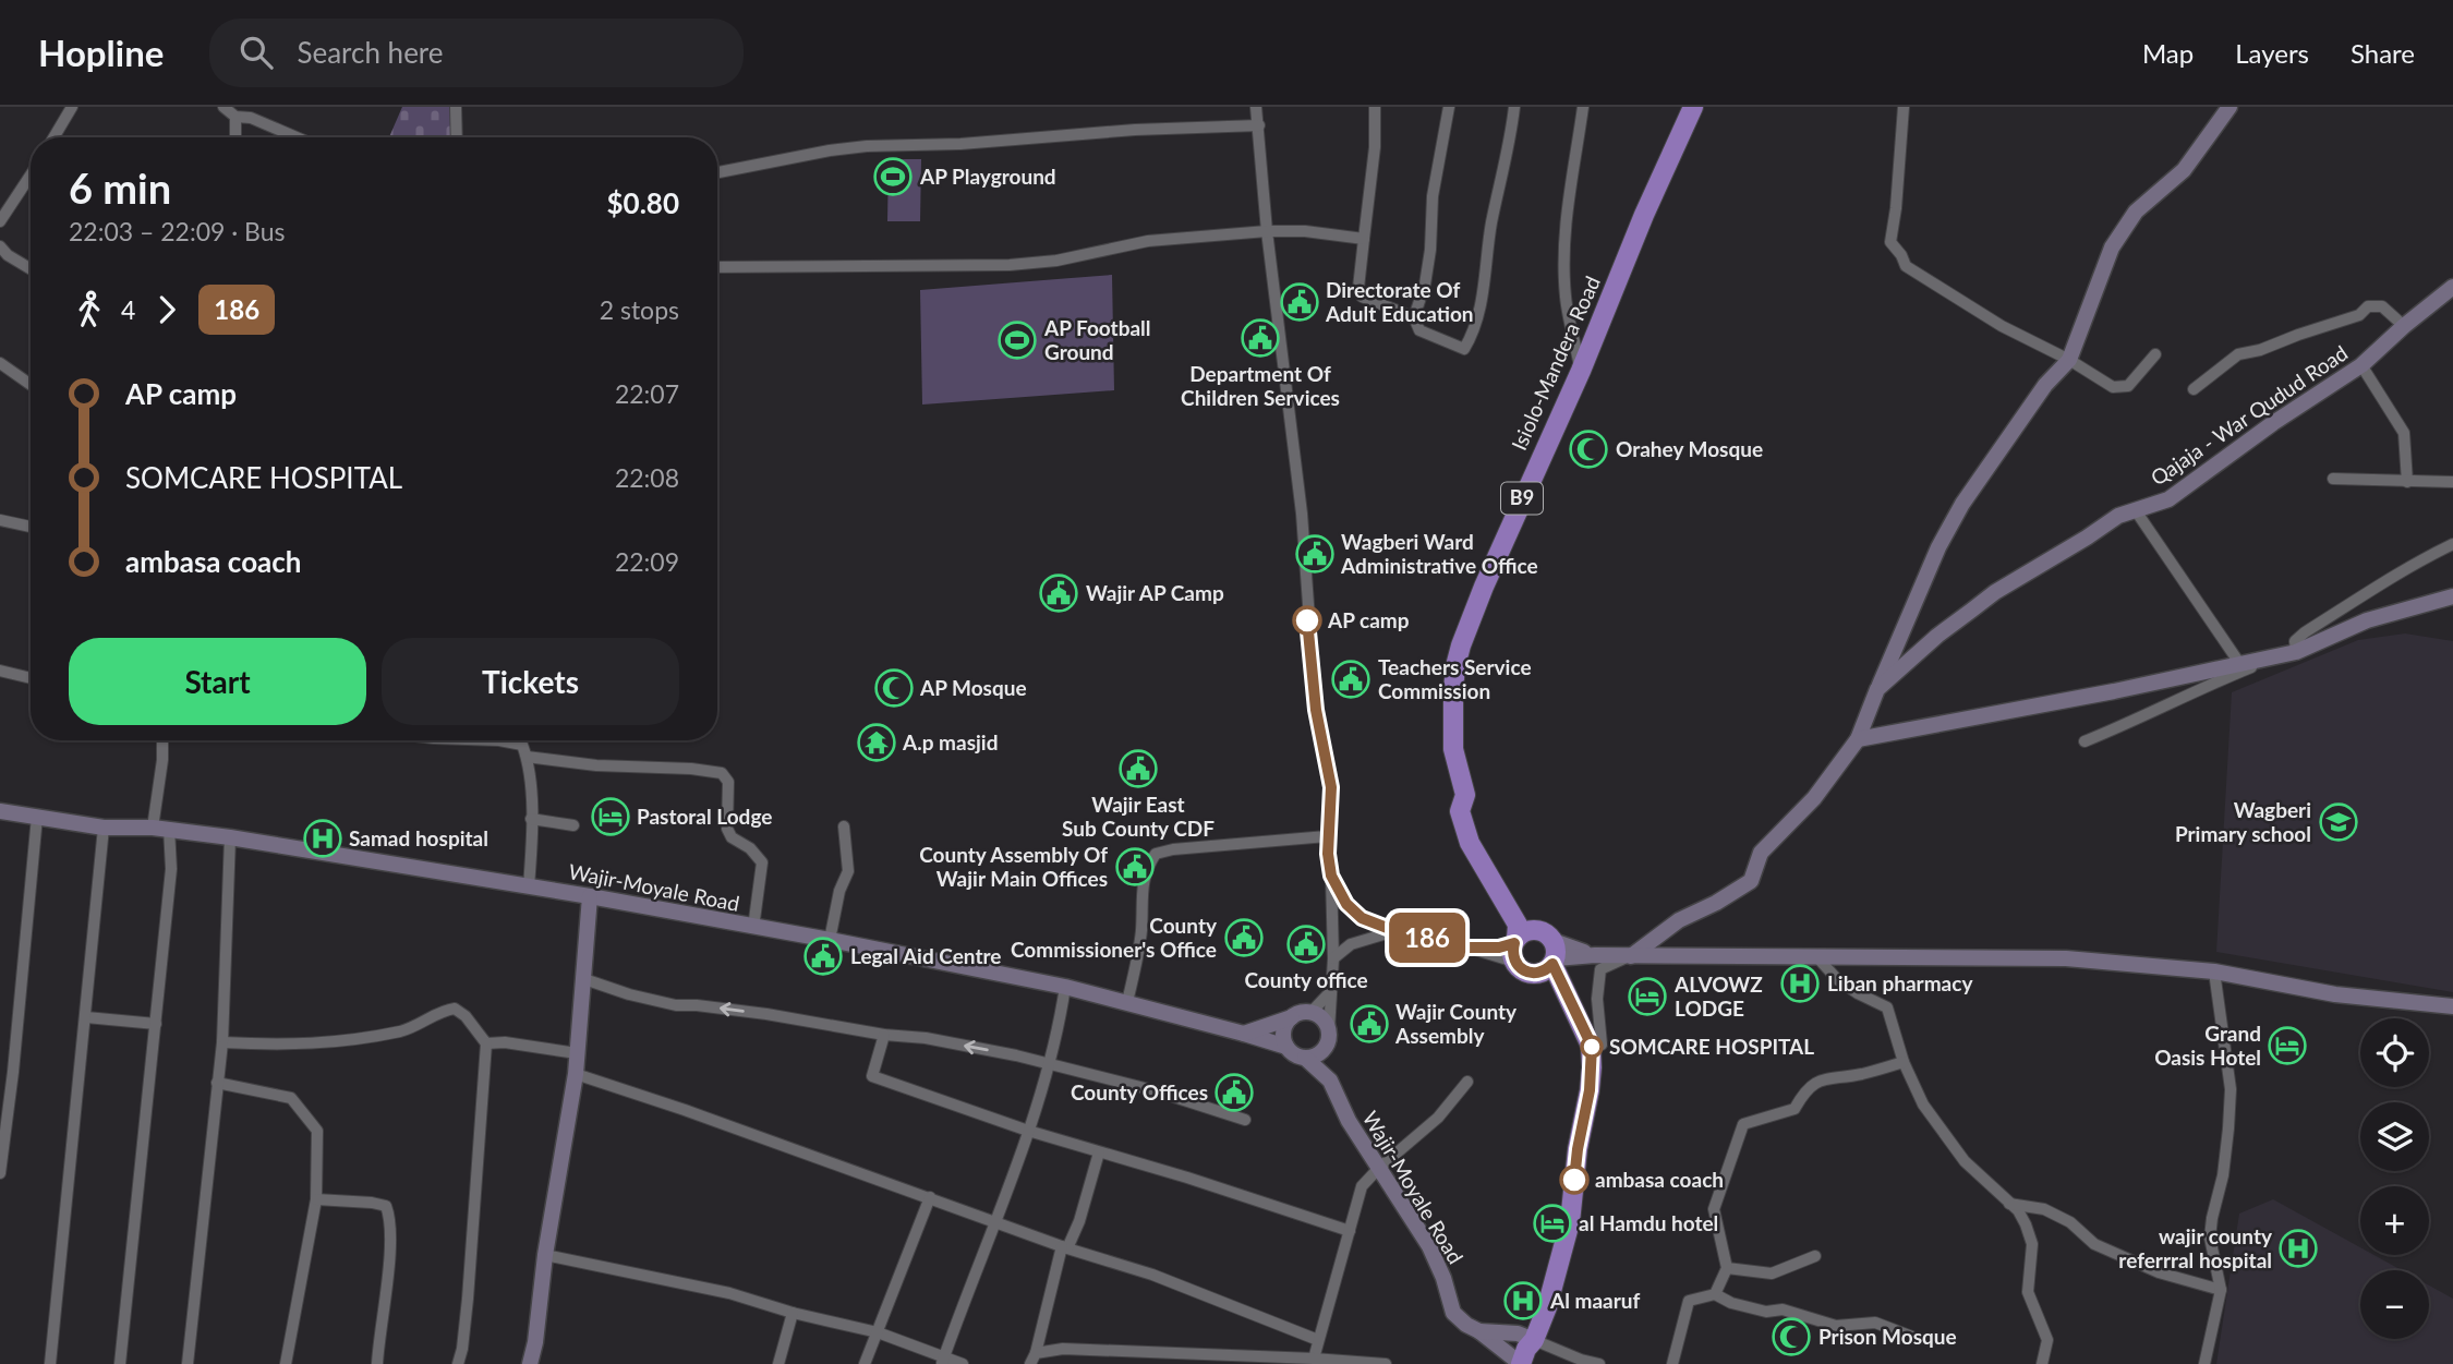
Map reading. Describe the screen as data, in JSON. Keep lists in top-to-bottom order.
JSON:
{
  "streets": {
    "highway": ["Isiolo-Mandera Road", "B9"],
    "street": ["Qajaja - War Qudud Road", "Wajir-Moyale Road"]
  },
  "crossings": [
    ["Isiolo-Mandera Road", "Wajir-Moyale Road"]
  ],
  "places": {
    "sports": ["AP Playground", "AP Football Ground"],
    "public building": [
      "Directorate Of Adult Education",
      "Department Of Children Services",
      "Wagberi Ward Administrative Office",
      "Wajir AP Camp",
      "Teachers Service Commission",
      "Wajir East Sub County CDF",
      "County Assembly Of Wajir Main Offices",
      "County Commissioner's Office",
      "County office",
      "Legal Aid Centre",
      "Wajir County Assembly",
      "County Offices"
    ],
    "mosque": ["Orahey Mosque", "AP Mosque", "Prison Mosque"],
    "other": ["AP camp", "SOMCARE HOSPITAL", "ambasa coach"],
    "temple": ["A.p masjid"],
    "hotel": [
      "Pastoral Lodge",
      "ALVOWZ LODGE",
      "Grand Oasis Hotel",
      "al Hamdu hotel"
    ],
    "school or university": ["Wagberi Primary school"],
    "hospital": [
      "Samad hospital",
      "Liban pharmacy",
      "wajir county referrral hospital",
      "Al maaruf"
    ]
  },
  "lines": ["bus line 186"],
  "page": {
    "header": "Hopline",
    "search": "Search here",
    "nav": ["Map", "Layers", "Share"],
    "on_map": "186",
    "heading": ["6 min", "22:03 – 22:09 · Bus", "$0.80"],
    "legs": ["4", "186", "2 stops"],
    "list": [
      {
        "name": "AP camp",
        "value": "22:07"
      },
      {
        "name": "SOMCARE HOSPITAL",
        "value": "22:08"
      },
      {
        "name": "ambasa coach",
        "value": "22:09"
      }
    ],
    "buttons": ["Start", "Tickets"],
    "map_buttons": ["+", "−"]
  }
}
